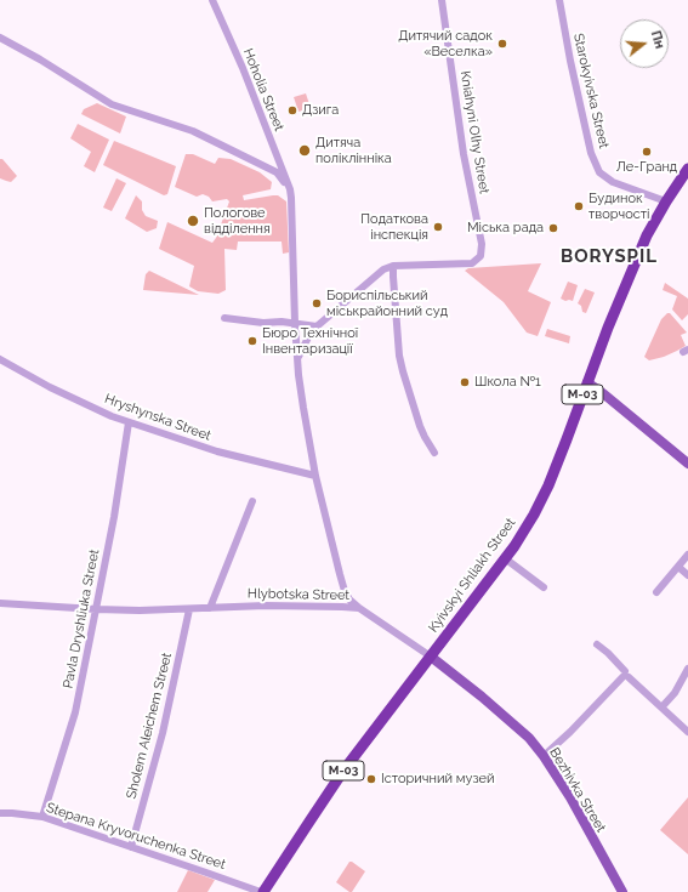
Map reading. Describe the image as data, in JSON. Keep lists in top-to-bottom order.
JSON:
{
  "streets": {
    "highway": ["М-03", "Kyivskyi Shliakh Street"],
    "main road": ["Bezhivka Street"],
    "street": [
      "Hoholia Street",
      "Starokyivska Street",
      "Kniahyni Olhy Street",
      "Hryshynska Street",
      "Hlybotska Street",
      "Pavla Dryshliuka Street",
      "Sholem Aleichem Street",
      "Stepana Kryvoruchenka Street"
    ]
  },
  "crossings": [
    ["Hoholia Street", "Hryshynska Street"],
    ["Hoholia Street", "Hlybotska Street"],
    ["Starokyivska Street", "Kyivskyi Shliakh Street"],
    ["Hryshynska Street", "Pavla Dryshliuka Street"],
    ["Kyivskyi Shliakh Street", "Hlybotska Street"],
    ["Kyivskyi Shliakh Street", "Bezhivka Street"],
    ["Kyivskyi Shliakh Street", "Stepana Kryvoruchenka Street"],
    ["Hlybotska Street", "Pavla Dryshliuka Street"],
    ["Hlybotska Street", "Sholem Aleichem Street"],
    ["Hlybotska Street", "Bezhivka Street"],
    ["Pavla Dryshliuka Street", "Stepana Kryvoruchenka Street"],
    ["Sholem Aleichem Street", "Stepana Kryvoruchenka Street"]
  ],
  "districts": ["BORYSPIL"],
  "places": [
    "Дитячий садок «Веселка»",
    "Дзига",
    "Дитяча поліклінніка",
    "Ле-Гранд",
    "Будинок творчості",
    "Пологове відділення",
    "Податкова інспекція",
    "Міська рада",
    "Бориспільський міськрайонний суд",
    "Бюро Технічної Інвентаризації",
    "Школа №1",
    "Історичний музей"
  ],
  "north": "right"
}
